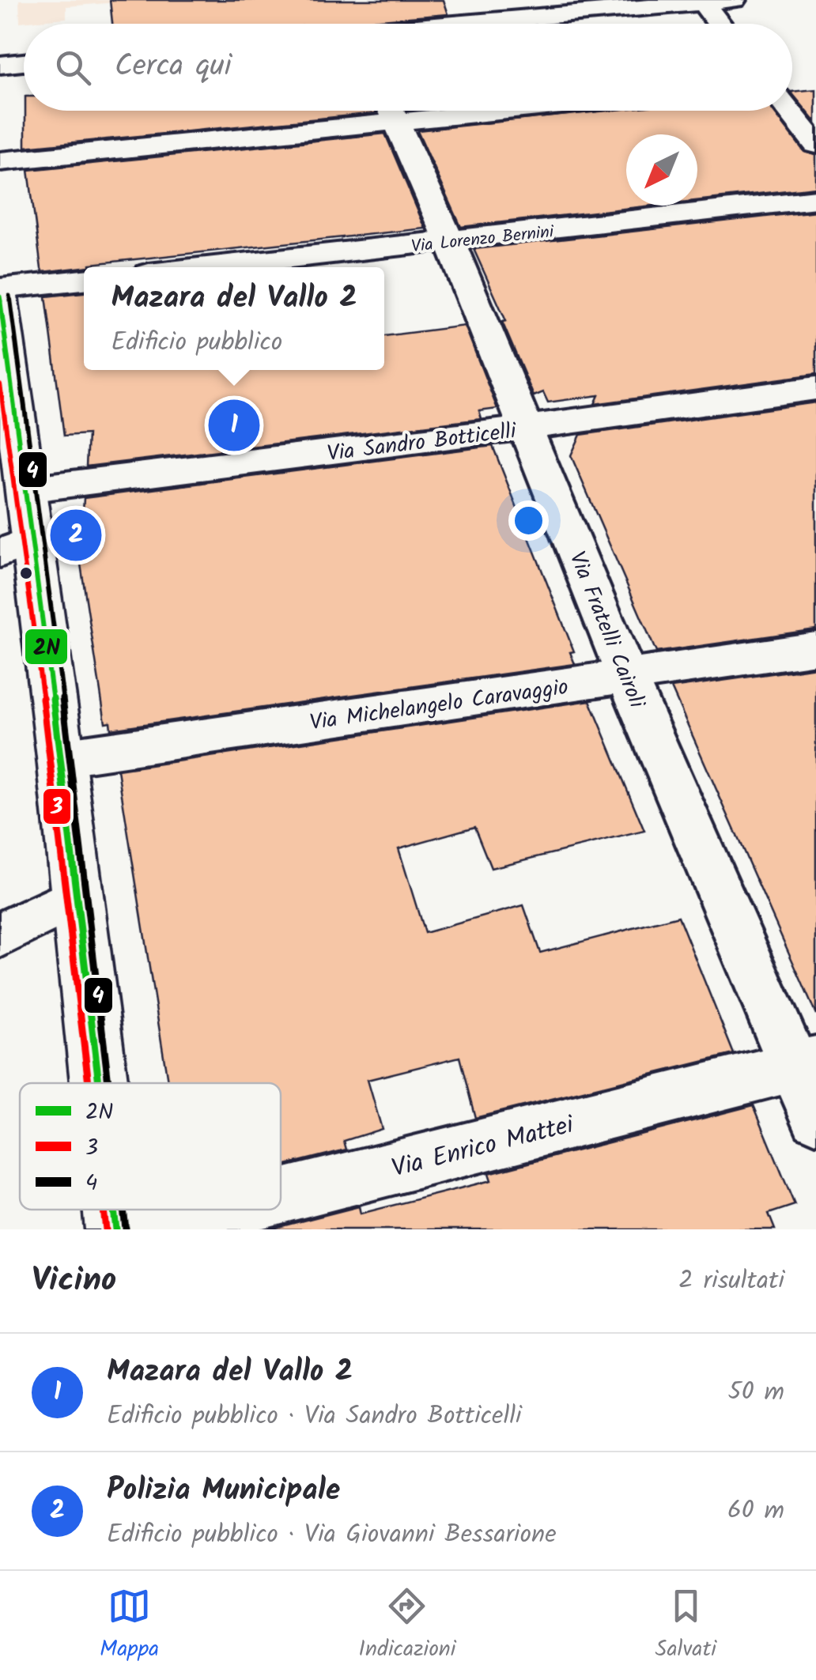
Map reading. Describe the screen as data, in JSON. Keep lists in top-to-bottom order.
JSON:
{
  "streets": {
    "street": [
      "Via Lorenzo Bernini",
      "Via Sandro Botticelli",
      "Via Fratelli Cairoli",
      "Via Michelangelo Caravaggio",
      "Via Enrico Mattei"
    ]
  },
  "crossings": [
    ["Via Lorenzo Bernini", "Via Fratelli Cairoli"],
    ["Via Sandro Botticelli", "Via Fratelli Cairoli"],
    ["Via Fratelli Cairoli", "Via Michelangelo Caravaggio"],
    ["Via Fratelli Cairoli", "Via Enrico Mattei"]
  ],
  "lines": ["transit line 4", "transit line 2N", "transit line 3"],
  "legend": ["2N", "3", "4"],
  "north": "bottom left",
  "page": {
    "search": "Cerca qui",
    "popup": ["Mazara del Vallo 2", "Edificio pubblico"],
    "pins": ["1", "2"],
    "heading": ["Vicino", "2 risultati"],
    "list": [
      {
        "mark": "1",
        "name": "Mazara del Vallo 2",
        "note": "Edificio pubblico · Via Sandro Botticelli",
        "value": "50 m"
      },
      {
        "mark": "2",
        "name": "Polizia Municipale",
        "note": "Edificio pubblico · Via Giovanni Bessarione",
        "value": "60 m"
      }
    ],
    "nav": ["Mappa", "Indicazioni", "Salvati"]
  }
}
